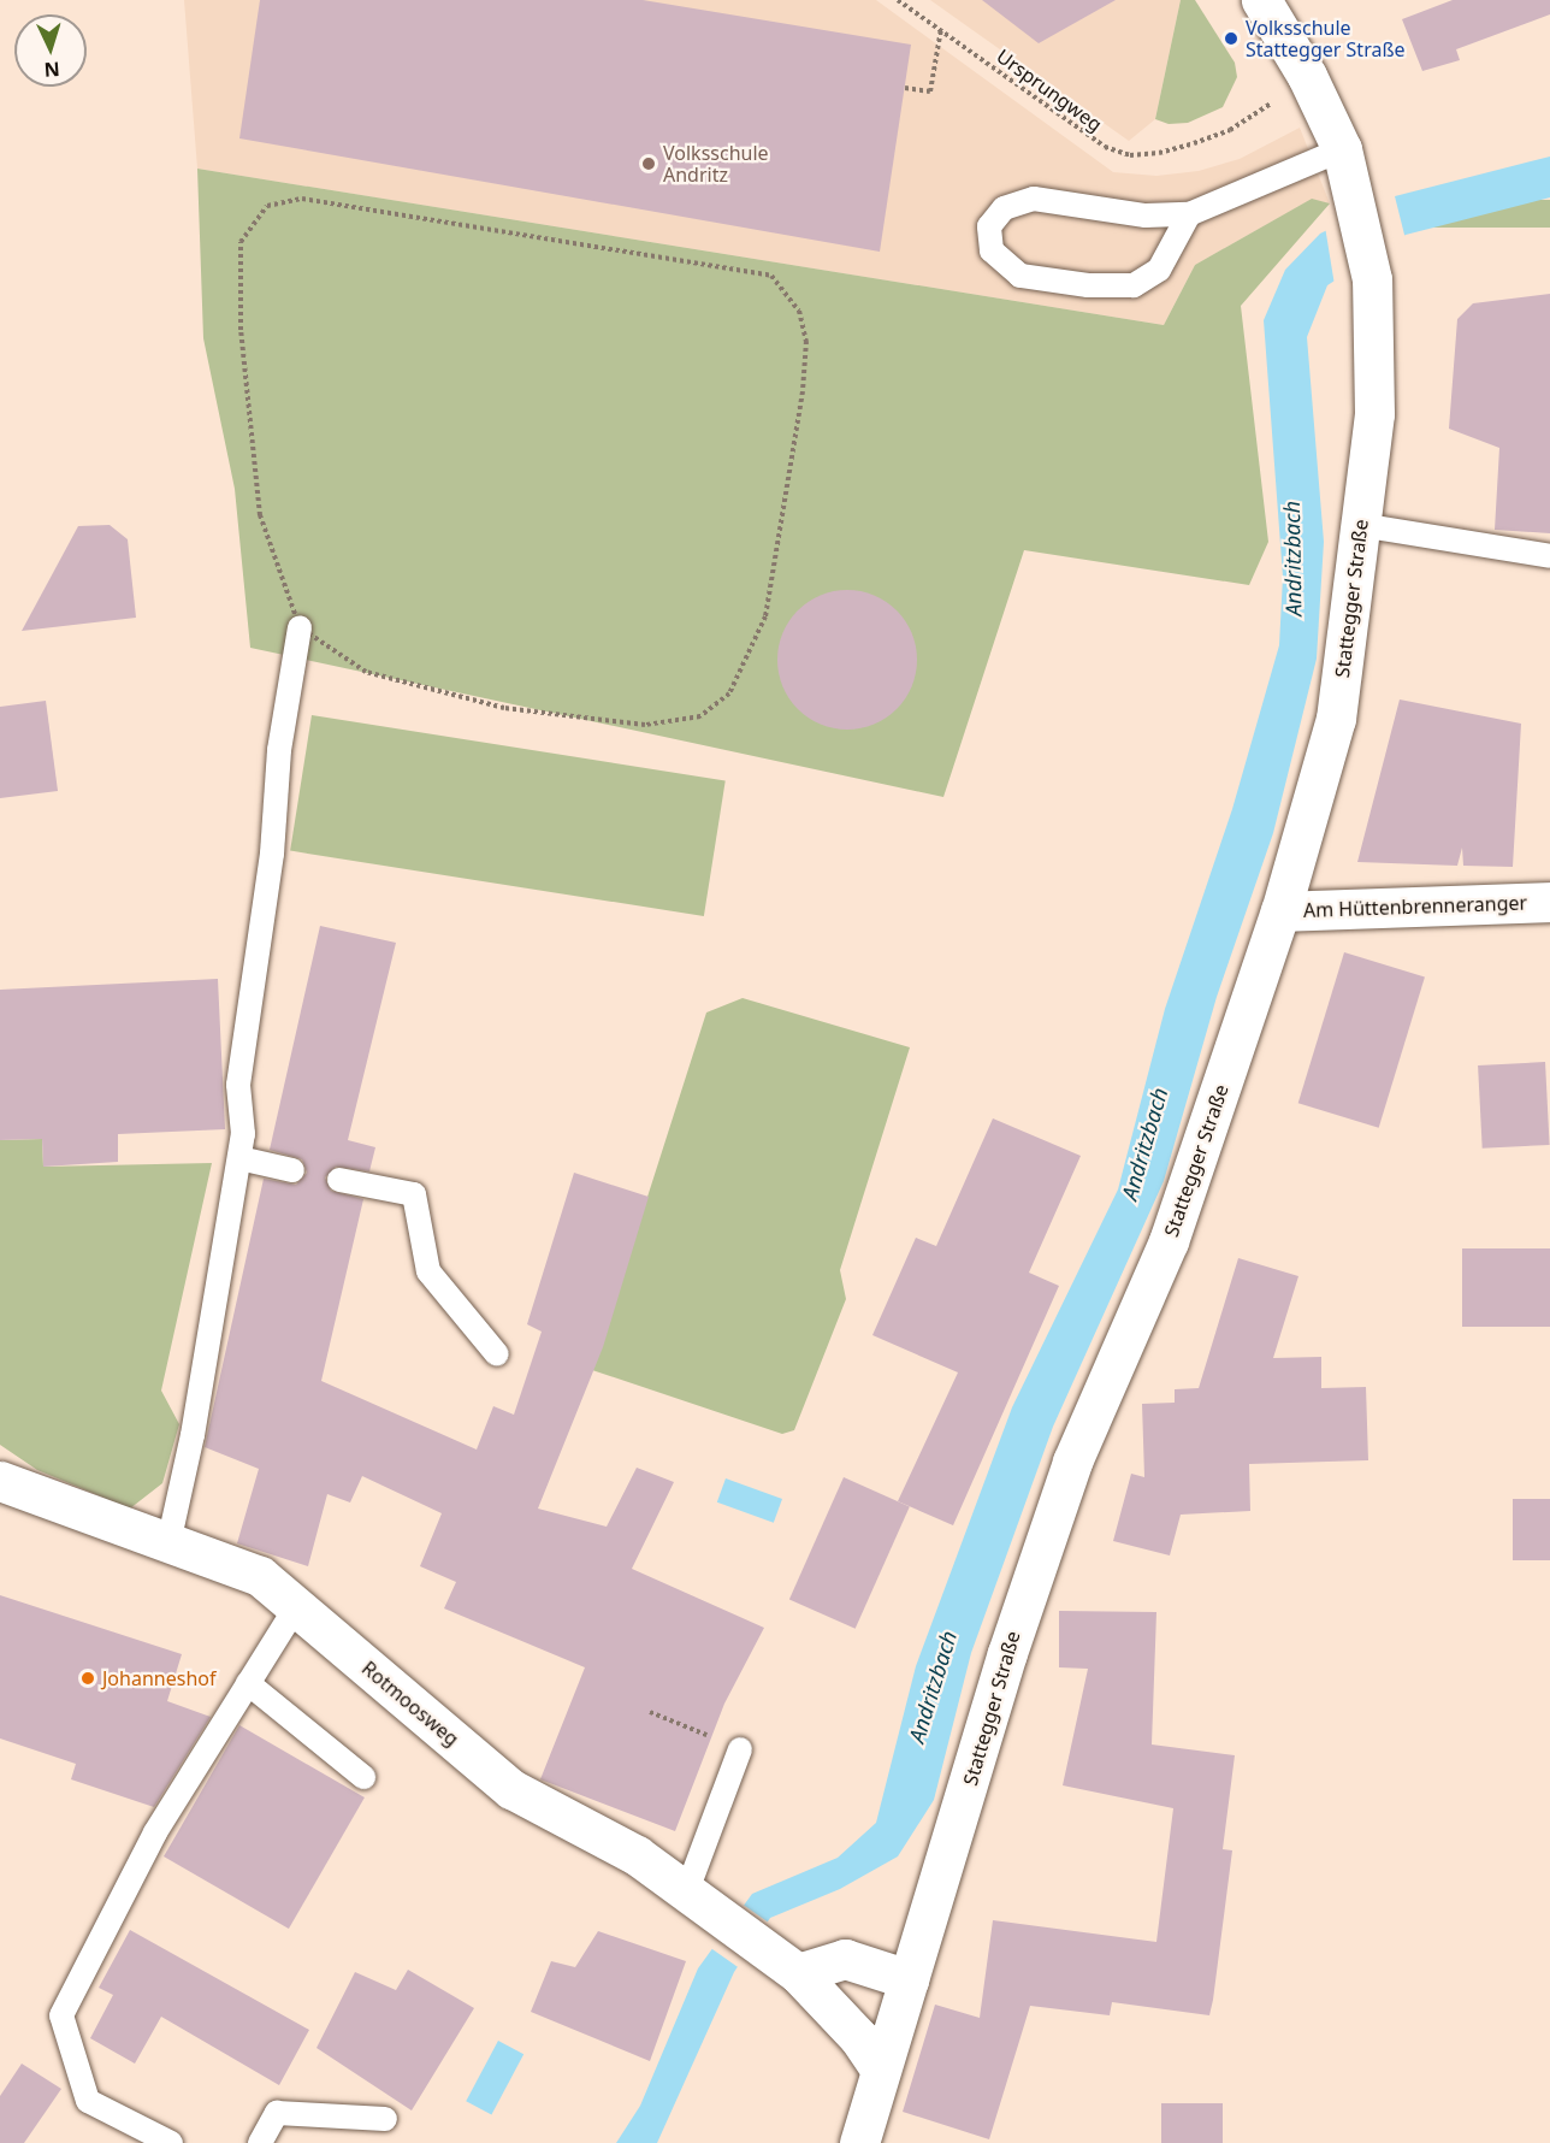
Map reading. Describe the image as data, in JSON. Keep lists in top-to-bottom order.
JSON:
{
  "streets": {
    "street": ["Stattegger Straße", "Am Hüttenbrenneranger", "Rotmoosweg"],
    "path": ["Ursprungweg"]
  },
  "crossings": [
    ["Stattegger Straße", "Am Hüttenbrenneranger"],
    ["Stattegger Straße", "Rotmoosweg"]
  ],
  "water": ["Andritzbach"],
  "places": ["Volksschule Stattegger Straße", "Volksschule Andritz", "Johanneshof"],
  "north": "bottom"
}
